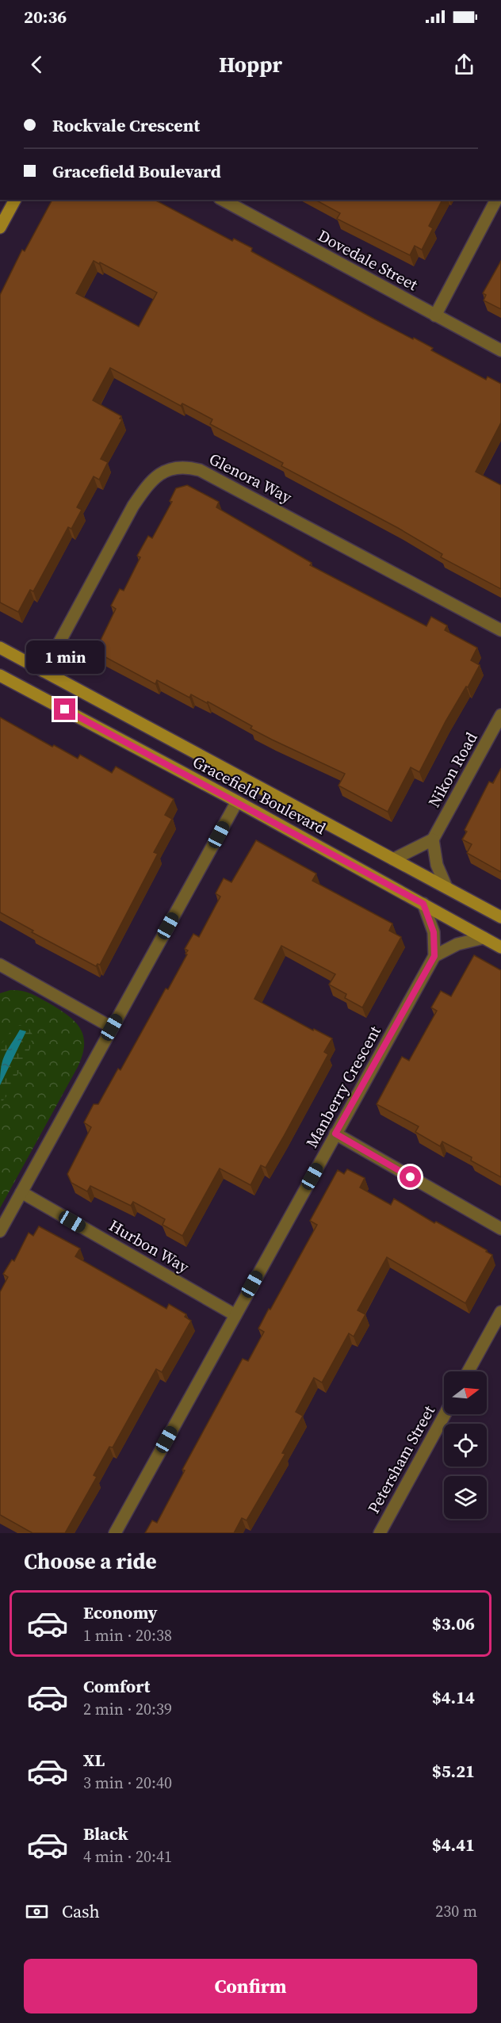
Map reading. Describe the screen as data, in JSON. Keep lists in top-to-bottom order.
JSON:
{
  "streets": {
    "street": [
      "Dovedale Street",
      "Glenora Way",
      "Nikon Road",
      "Gracefield Boulevard",
      "Manberry Crescent",
      "Hurbon Way",
      "Petersham Street"
    ]
  },
  "crossings": [
    ["Glenora Way", "Gracefield Boulevard"],
    ["Manberry Crescent", "Hurbon Way"]
  ],
  "north": "right",
  "page": {
    "status": "20:36",
    "header": "Hoppr",
    "banner": ["Rockvale Crescent", "Gracefield Boulevard"],
    "bubble": "1 min",
    "heading": "Choose a ride",
    "list": [
      {
        "name": "Economy",
        "note": "1 min · 20:38",
        "value": "$3.06"
      },
      {
        "name": "Comfort",
        "note": "2 min · 20:39",
        "value": "$4.14"
      },
      {
        "name": "XL",
        "note": "3 min · 20:40",
        "value": "$5.21"
      },
      {
        "name": "Black",
        "note": "4 min · 20:41",
        "value": "$4.41"
      }
    ],
    "pay": ["Cash", "230 m"],
    "buttons": "Confirm"
  }
}
